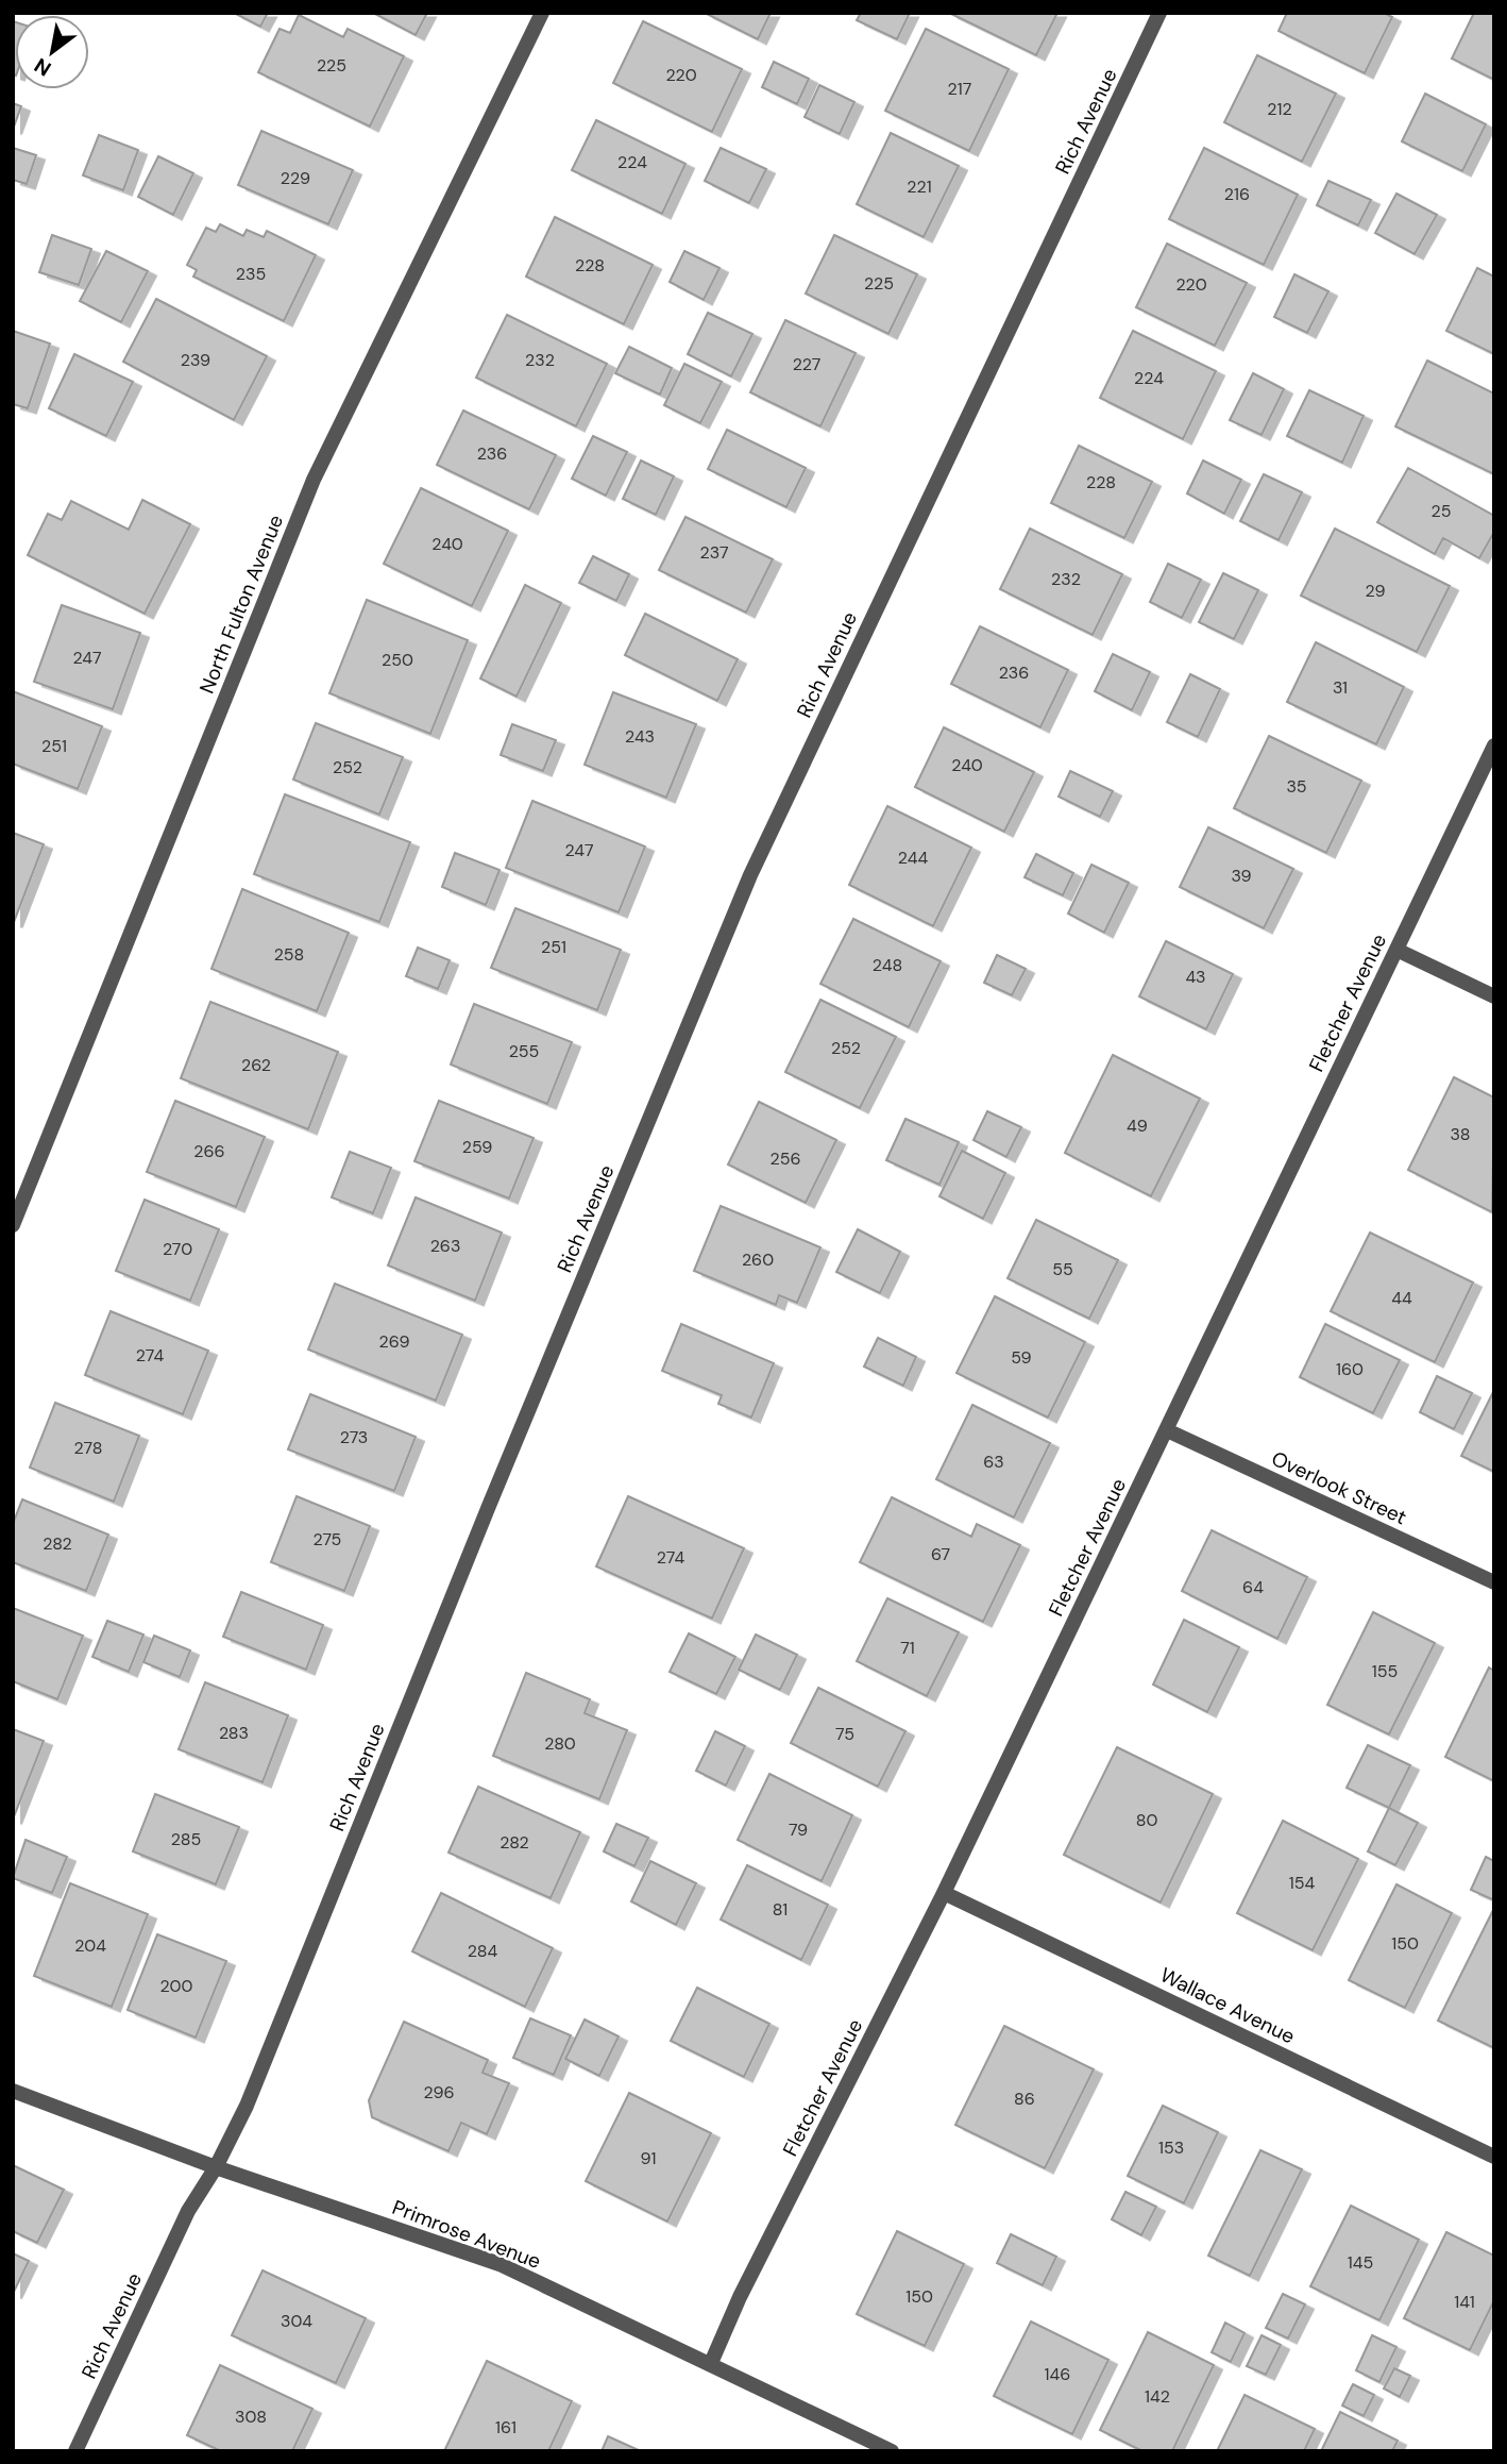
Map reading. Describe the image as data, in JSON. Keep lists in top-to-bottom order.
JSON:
{
  "streets": {
    "street": [
      "Rich Avenue",
      "North Fulton Avenue",
      "Fletcher Avenue",
      "Overlook Street",
      "Wallace Avenue",
      "Primrose Avenue"
    ]
  },
  "crossings": [
    ["Rich Avenue", "Primrose Avenue"],
    ["Fletcher Avenue", "Overlook Street"],
    ["Fletcher Avenue", "Wallace Avenue"],
    ["Fletcher Avenue", "Primrose Avenue"]
  ],
  "house_numbers": [
    "225",
    "220",
    "217",
    "212",
    "224",
    "229",
    "221",
    "216",
    "228",
    "235",
    "225",
    "220",
    "239",
    "232",
    "227",
    "224",
    "236",
    "228",
    "25",
    "240",
    "237",
    "232",
    "29",
    "247",
    "250",
    "236",
    "31",
    "243",
    "251",
    "240",
    "252",
    "35",
    "247",
    "244",
    "39",
    "251",
    "258",
    "248",
    "43",
    "252",
    "255",
    "262",
    "49",
    "38",
    "259",
    "266",
    "256",
    "263",
    "270",
    "260",
    "55",
    "44",
    "269",
    "274",
    "59",
    "160",
    "273",
    "278",
    "63",
    "275",
    "282",
    "67",
    "274",
    "64",
    "71",
    "155",
    "283",
    "75",
    "280",
    "80",
    "79",
    "285",
    "282",
    "154",
    "81",
    "150",
    "204",
    "284",
    "200",
    "296",
    "86",
    "153",
    "91",
    "145",
    "150",
    "141",
    "304",
    "146",
    "142",
    "308",
    "161"
  ],
  "north": "bottom left"
}
